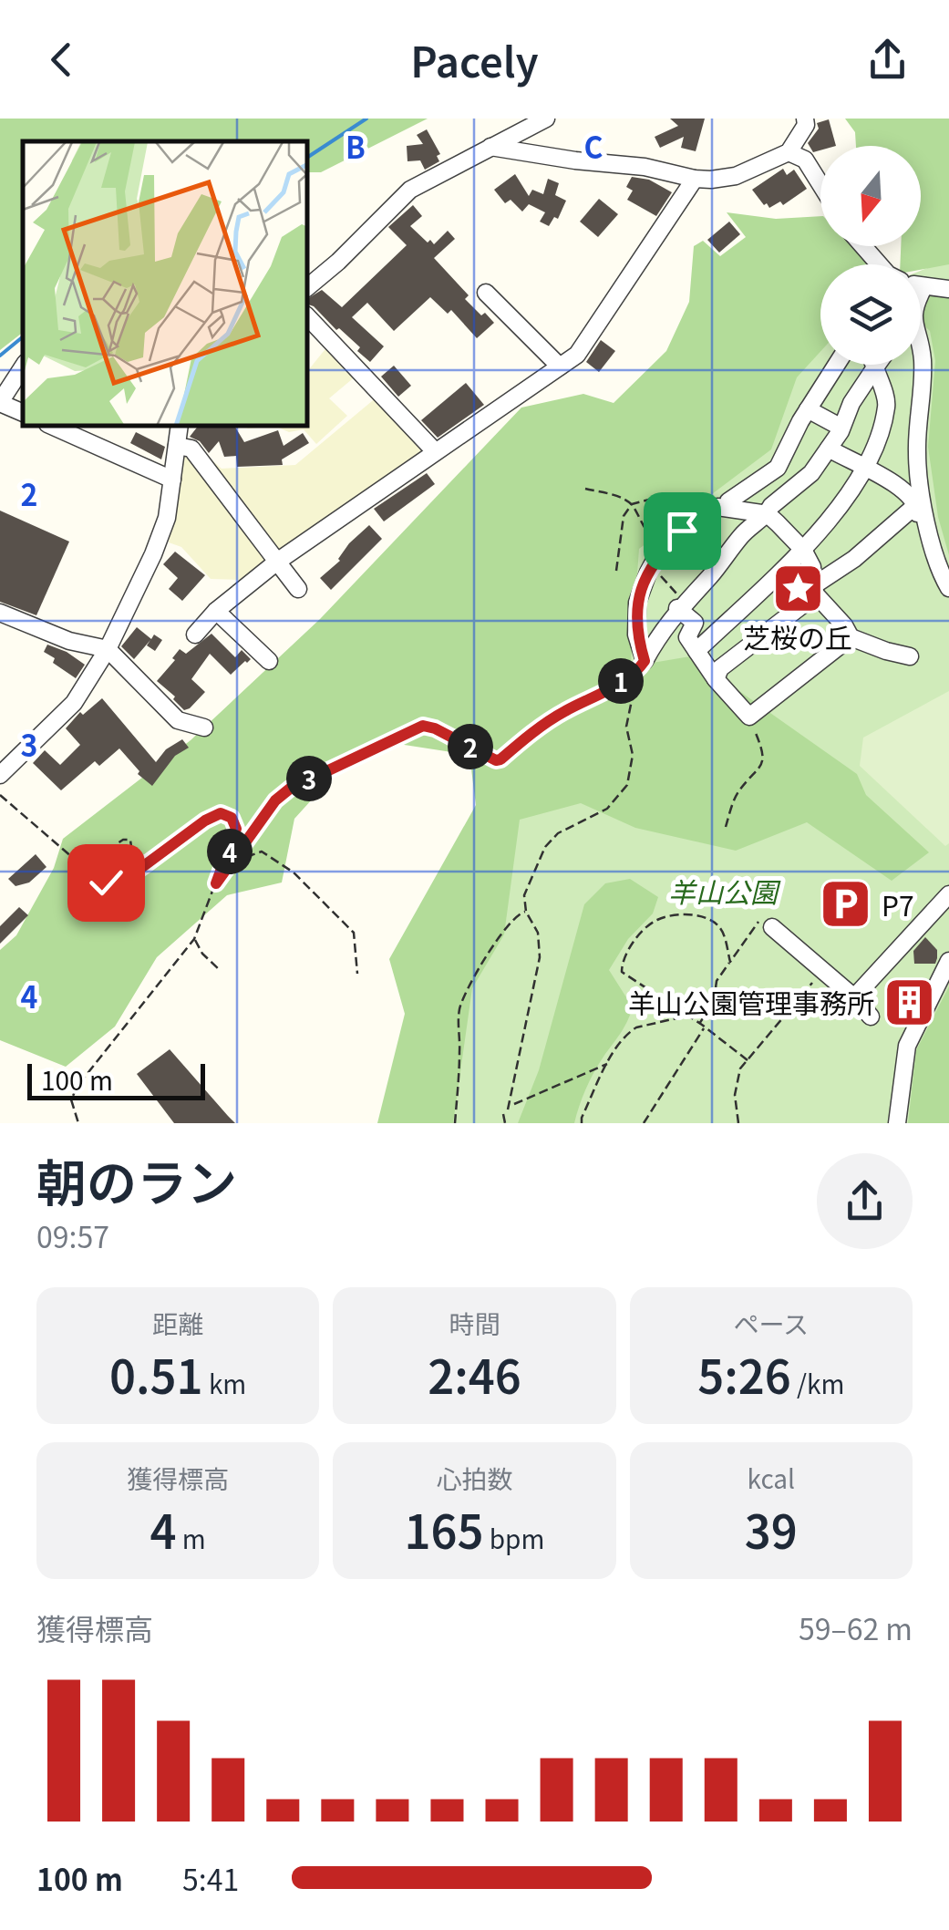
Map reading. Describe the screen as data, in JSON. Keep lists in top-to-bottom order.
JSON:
{
  "parks": ["羊山公園"],
  "places": {
    "place": ["芝桜の丘"],
    "parking": ["P7"],
    "building": ["羊山公園管理事務所"]
  },
  "scale_bar": "100 m",
  "north": "bottom",
  "page": {
    "header": "Pacely",
    "pins": [
      "1",
      "2",
      "3",
      "4"
    ],
    "scale": "100 m",
    "heading": ["朝のラン", "09:57"],
    "stats": [
      ["距離", "0.51 km"],
      ["時間", "2:46"],
      ["ペース", "5:26 /km"],
      ["獲得標高", "4 m"],
      ["心拍数", "165 bpm"],
      ["kcal", "39"]
    ],
    "chart": ["獲得標高", "59–62 m"],
    "list": [
      {
        "name": "100 m",
        "note": "5:41"
      }
    ]
  },
  "grid": {
    "columns": ["B", "C"],
    "rows": ["2", "3", "4"]
  }
}
